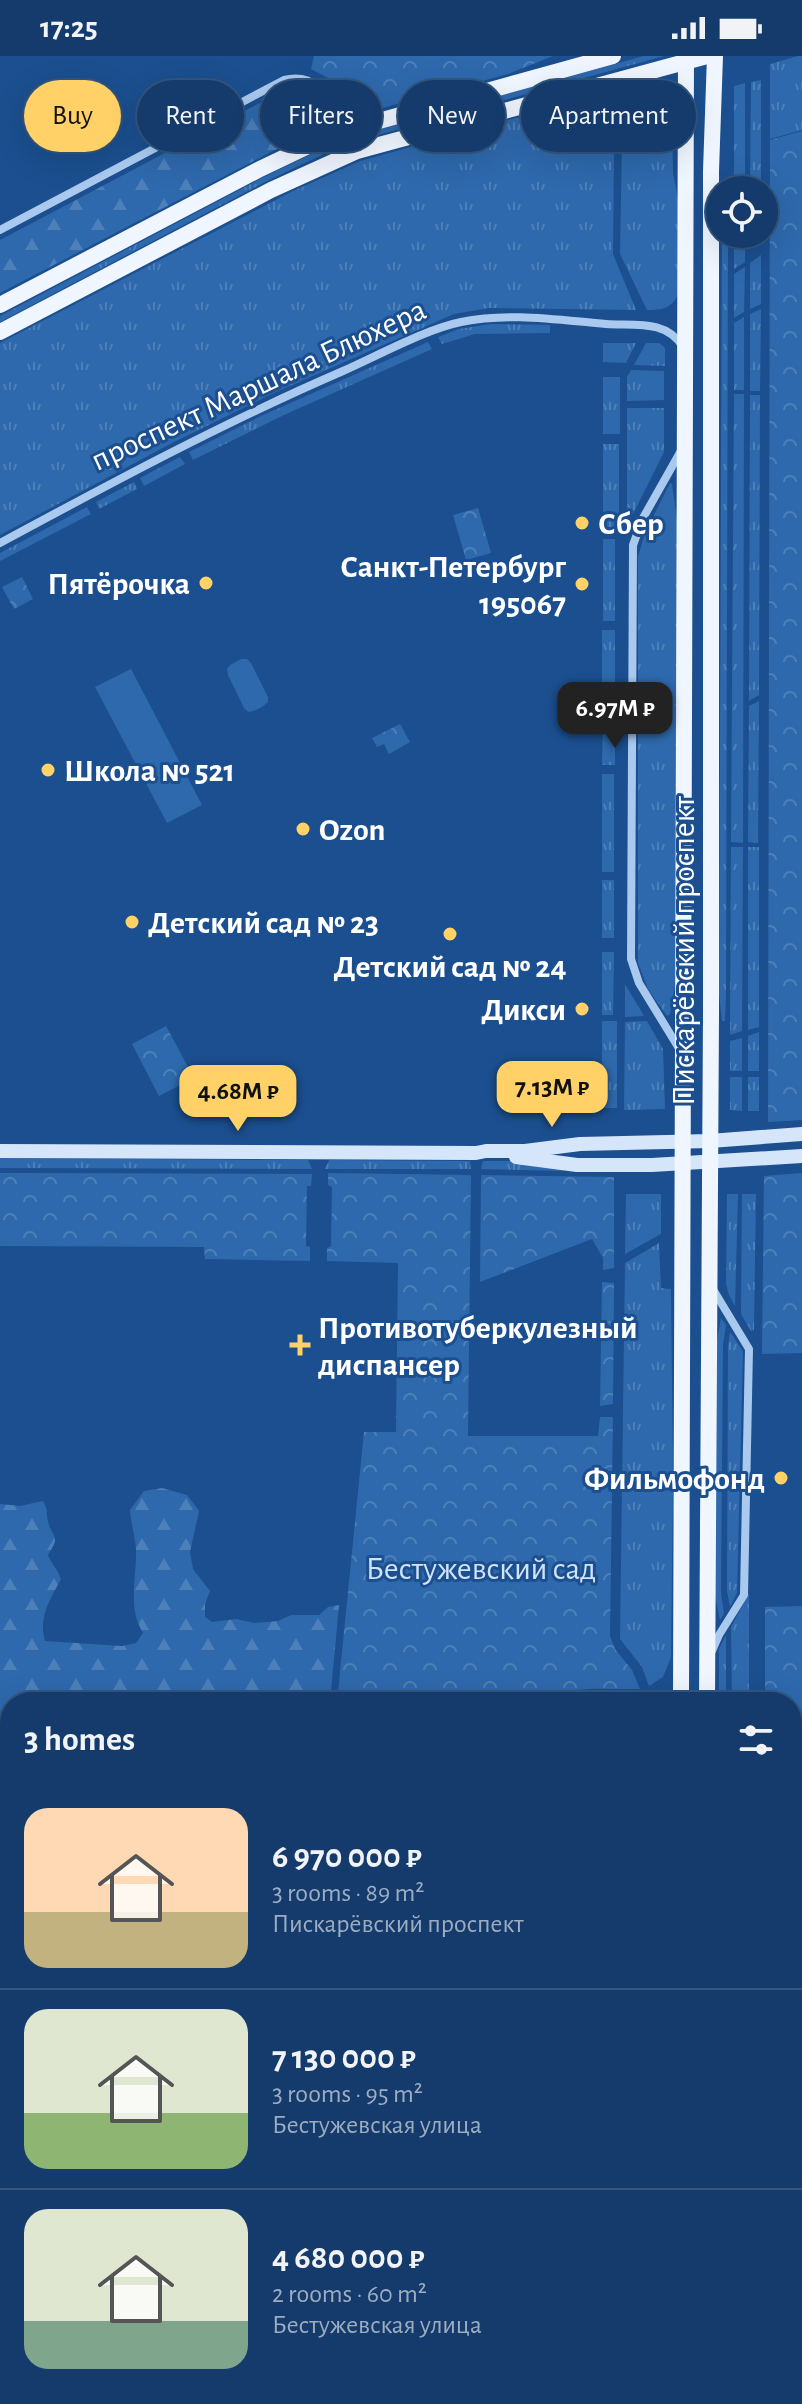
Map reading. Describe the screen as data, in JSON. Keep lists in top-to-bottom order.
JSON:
{
  "streets": {
    "main road": ["Пискарёвский проспект"],
    "street": ["проспект Маршала Блюхера"]
  },
  "crossings": [
    ["проспект Маршала Блюхера", "Пискарёвский проспект"]
  ],
  "parks": ["Бестужевский сад"],
  "places": {
    "other": [
      "Сбер",
      "Пятёрочка",
      "Санкт-Петербург 195067",
      "Школа № 521",
      "Ozon",
      "Детский сад № 23",
      "Детский сад № 24",
      "Дикси",
      "Фильмофонд"
    ],
    "health": ["Противотуберкулезный диспансер"]
  },
  "page": {
    "status": "17:25",
    "chip": [
      "Buy",
      "Rent",
      "Filters",
      "New",
      "Apartment"
    ],
    "price": ["6.97M ₽", "7.13M ₽", "4.68M ₽"],
    "heading": "3 homes",
    "list": [
      {
        "name": "6 970 000 ₽",
        "note": "3 rooms · 89 m² · Пискарёвский проспект"
      },
      {
        "name": "7 130 000 ₽",
        "note": "3 rooms · 95 m² · Бестужевская улица"
      },
      {
        "name": "4 680 000 ₽",
        "note": "2 rooms · 60 m² · Бестужевская улица"
      }
    ]
  }
}
